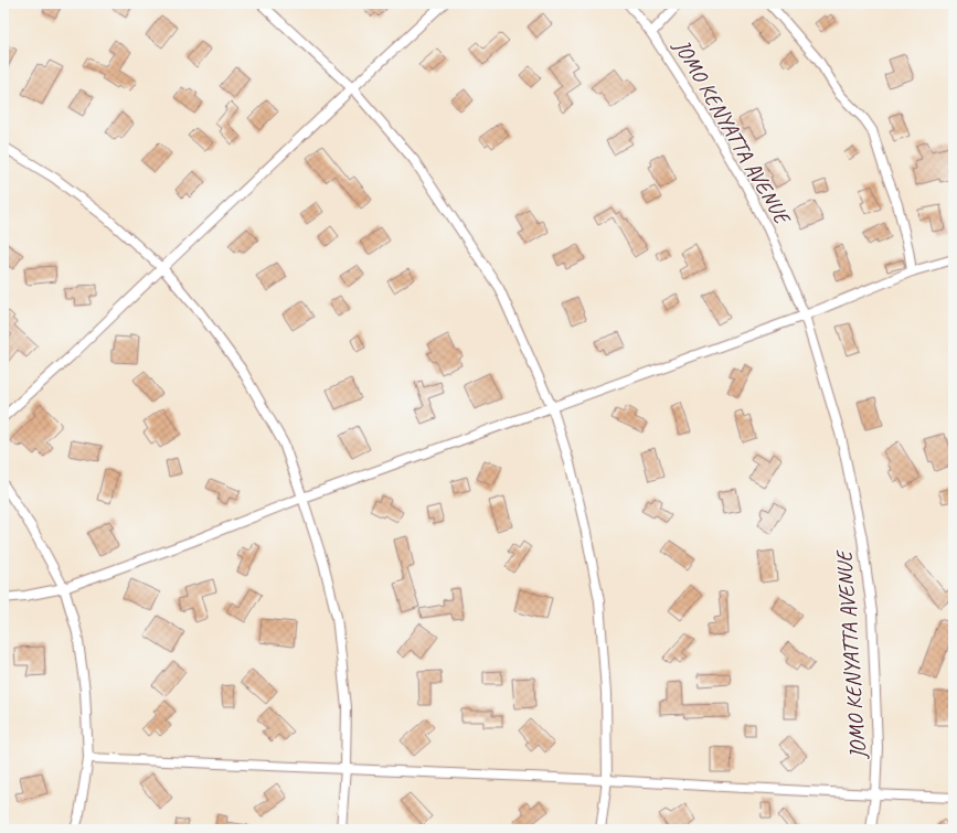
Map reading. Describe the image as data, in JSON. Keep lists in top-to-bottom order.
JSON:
{
  "streets": {
    "street": ["JOMO KENYATTA AVENUE"]
  }
}
